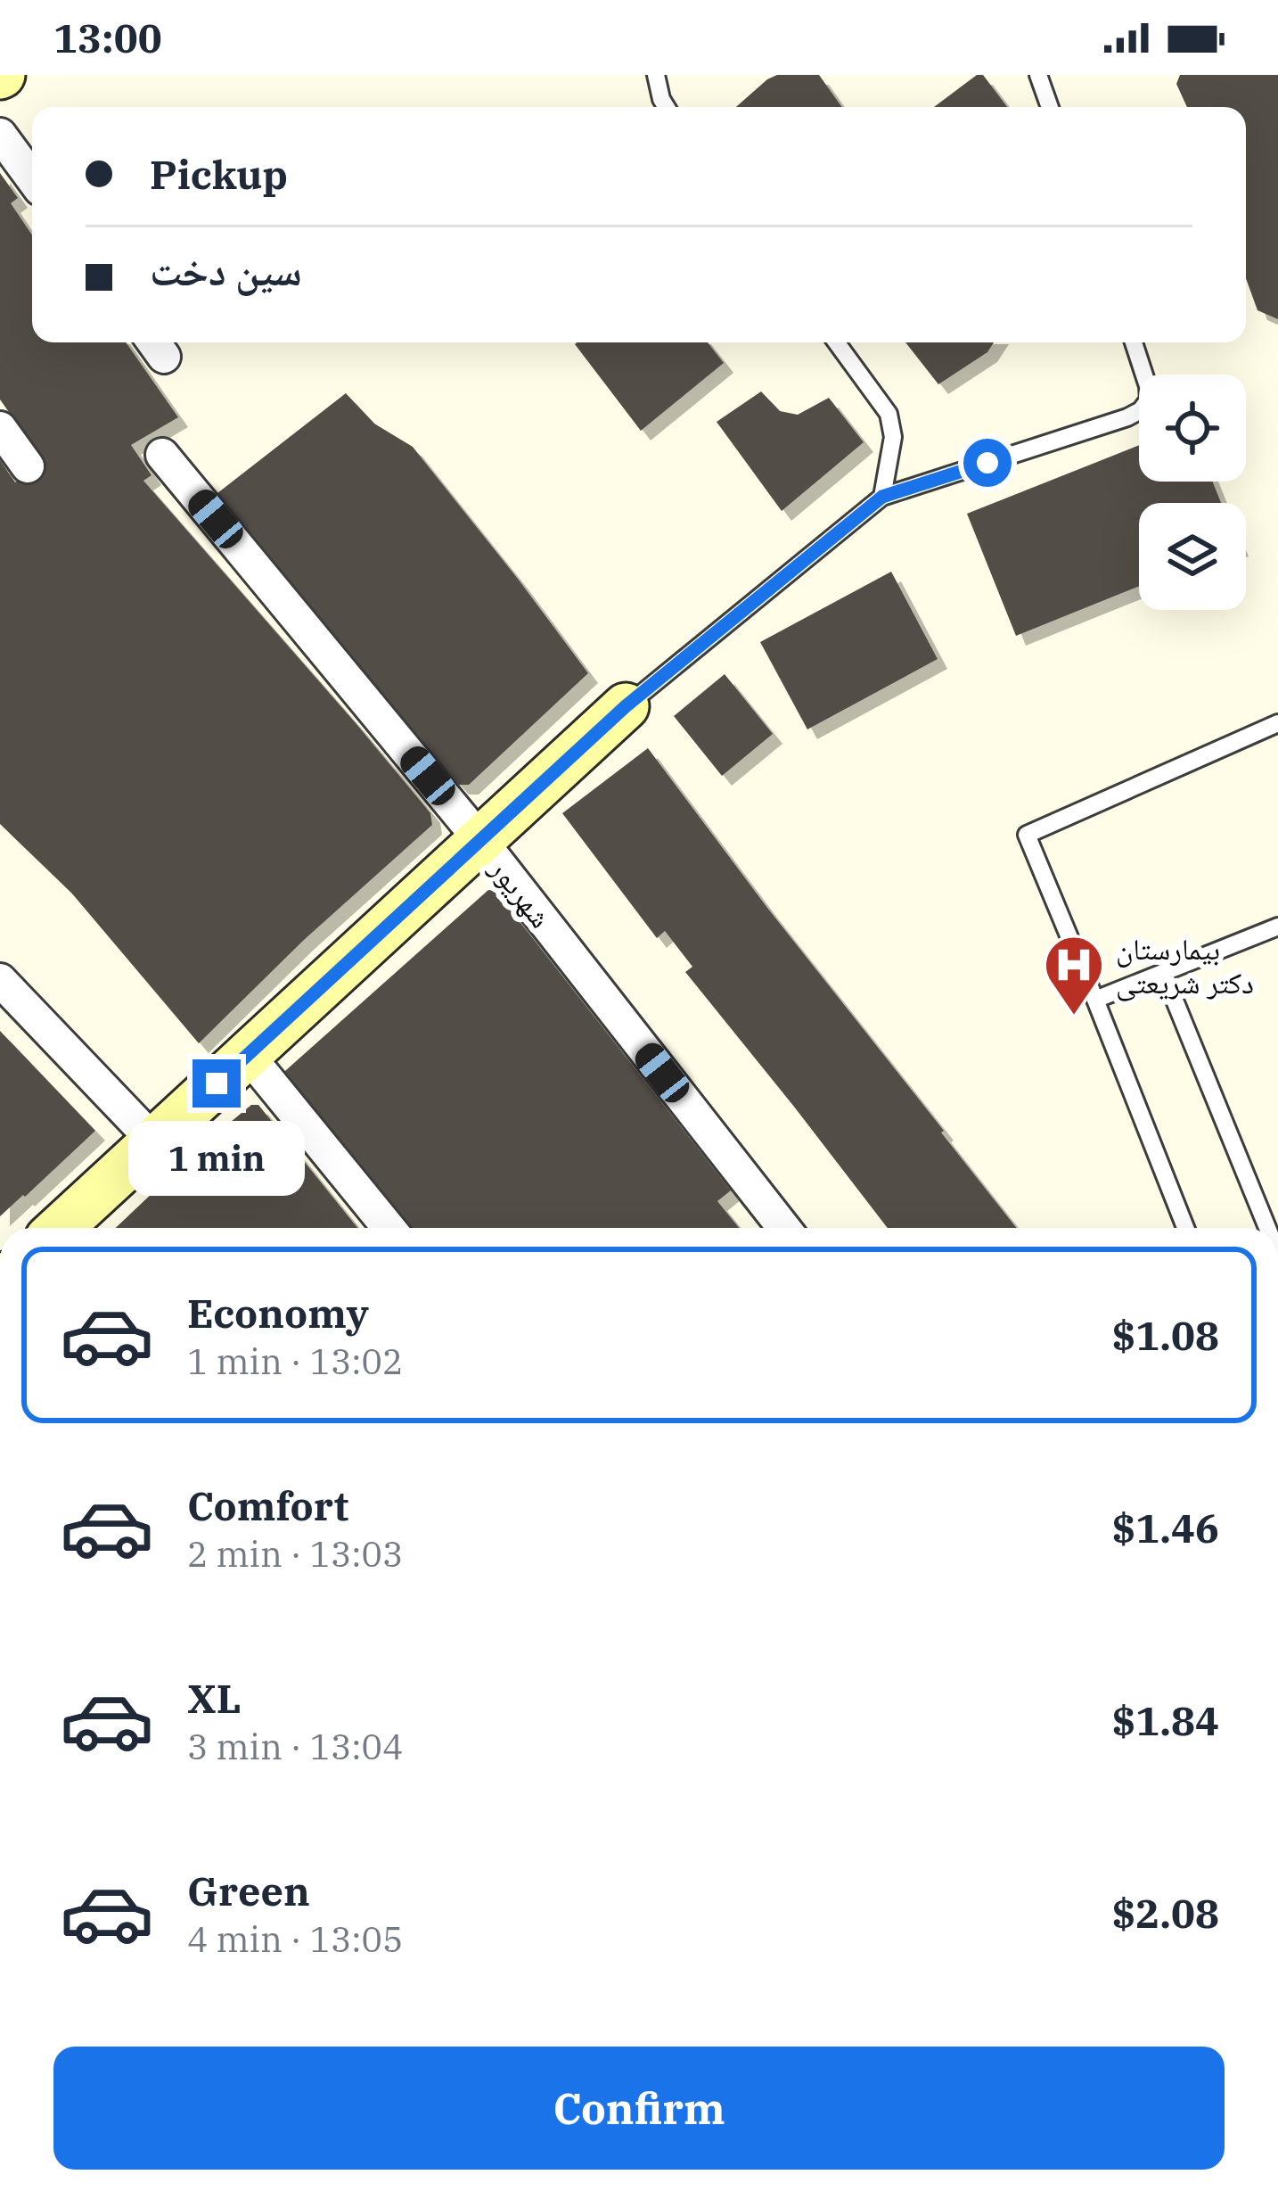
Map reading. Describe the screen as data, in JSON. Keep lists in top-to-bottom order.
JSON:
{
  "streets": {
    "street": ["شهریور"]
  },
  "places": {
    "hospital": ["بیمارستان دکتر شریعتی"]
  },
  "page": {
    "status": "13:00",
    "banner": ["Pickup", "سین دخت"],
    "bubble": "1 min",
    "list": [
      {
        "name": "Economy",
        "note": "1 min · 13:02",
        "value": "$1.08"
      },
      {
        "name": "Comfort",
        "note": "2 min · 13:03",
        "value": "$1.46"
      },
      {
        "name": "XL",
        "note": "3 min · 13:04",
        "value": "$1.84"
      },
      {
        "name": "Green",
        "note": "4 min · 13:05",
        "value": "$2.08"
      }
    ],
    "buttons": "Confirm"
  }
}
